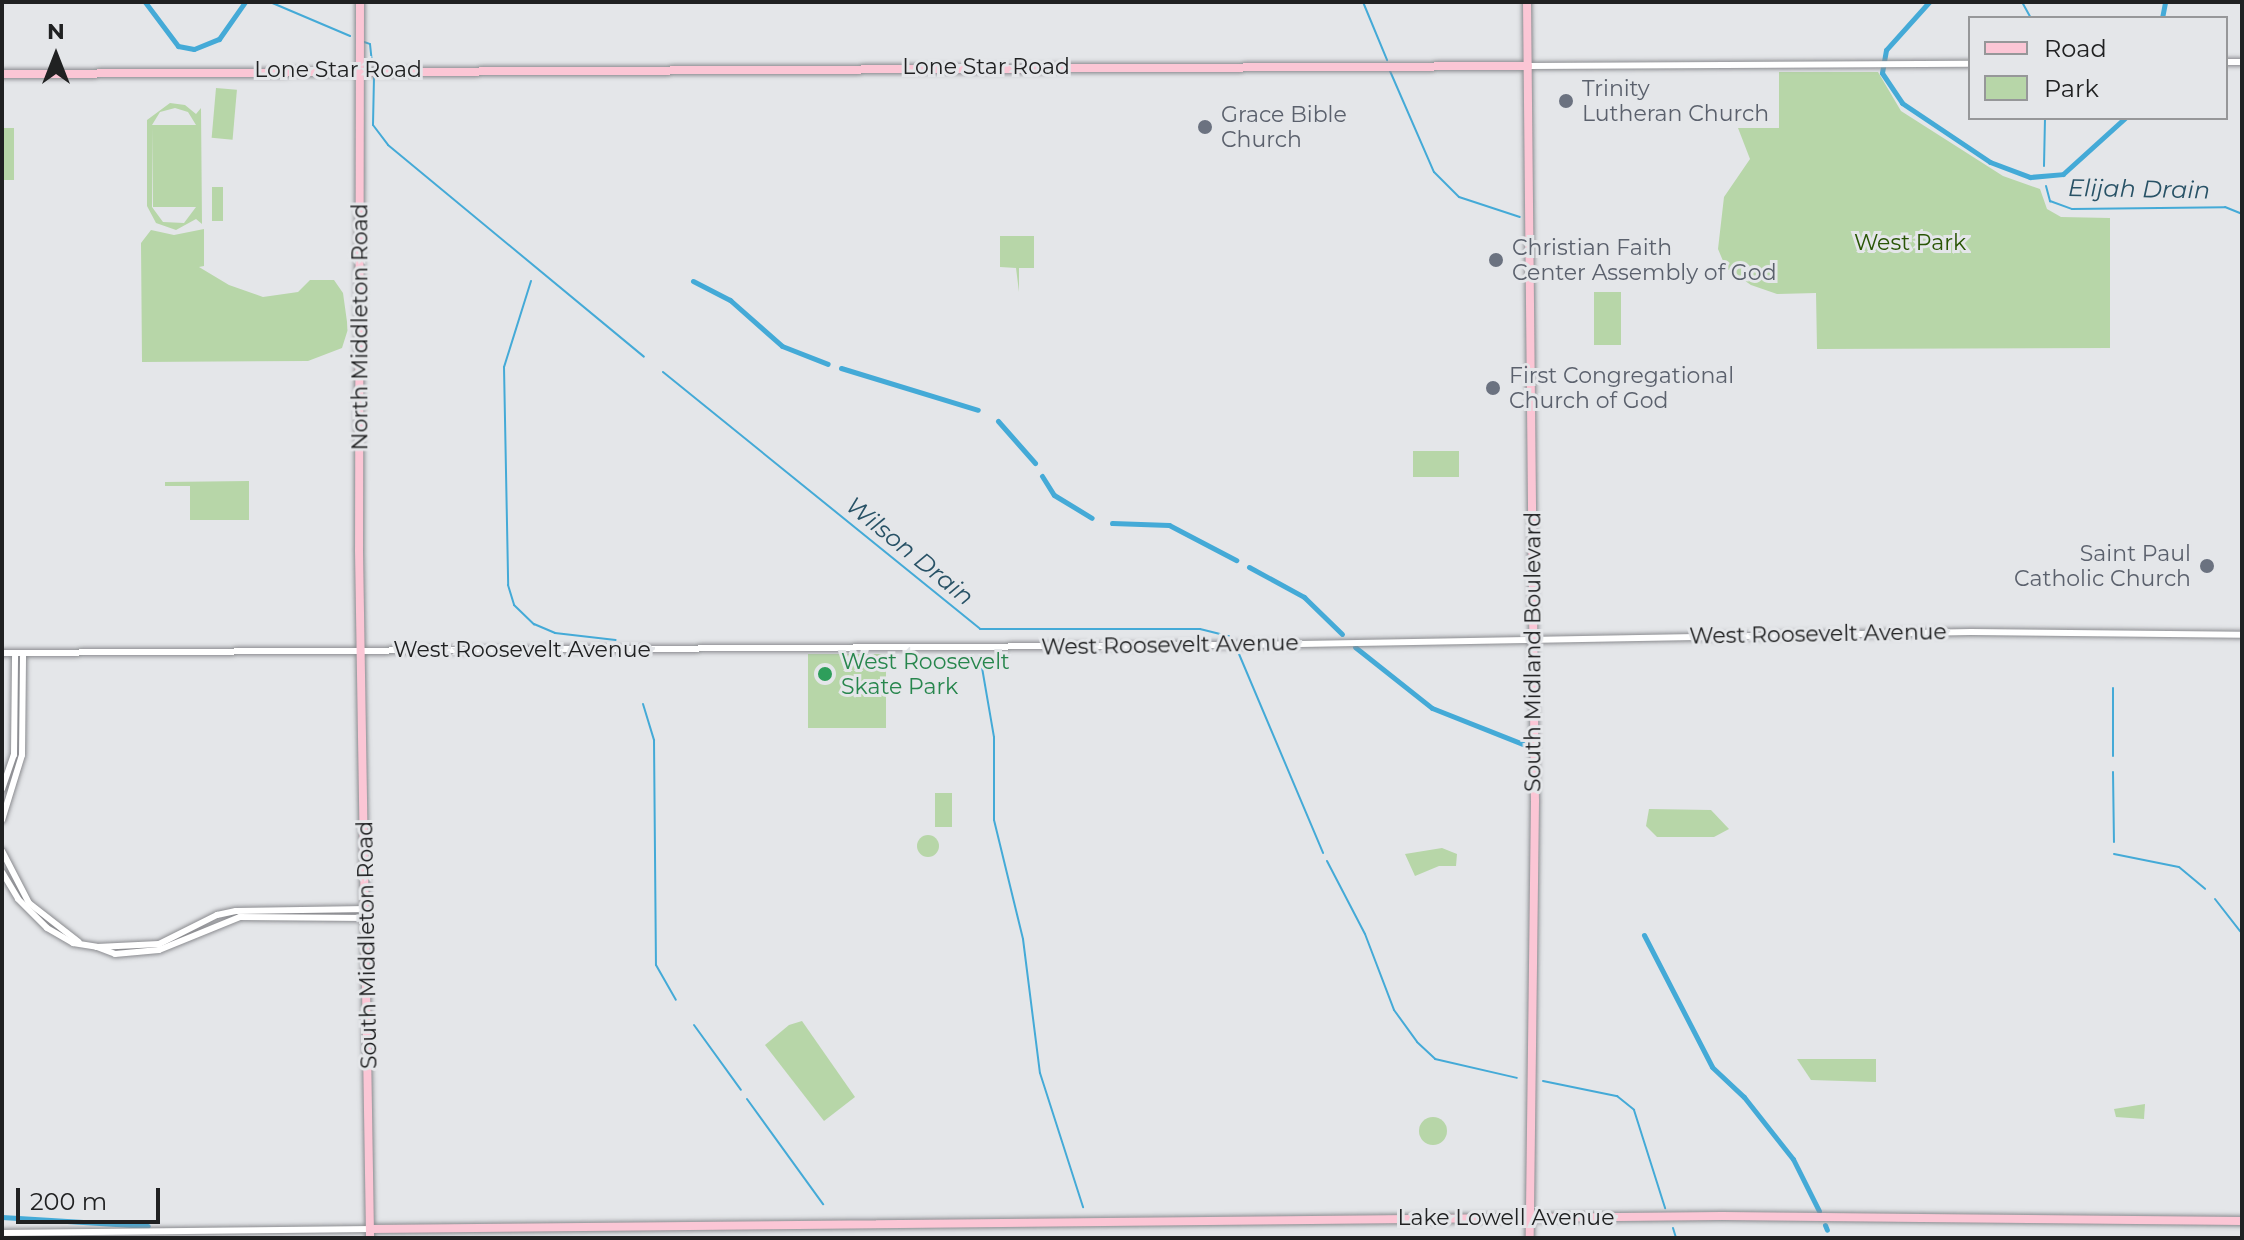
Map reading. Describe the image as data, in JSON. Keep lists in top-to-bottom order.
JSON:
{
  "streets": {
    "main road": [
      "Lone Star Road",
      "North Middleton Road",
      "South Midland Boulevard",
      "South Middleton Road",
      "Lake Lowell Avenue"
    ],
    "street": ["West Roosevelt Avenue"]
  },
  "crossings": [
    ["Lone Star Road", "North Middleton Road"],
    ["Lone Star Road", "South Midland Boulevard"],
    ["North Middleton Road", "West Roosevelt Avenue"],
    ["North Middleton Road", "South Middleton Road"],
    ["West Roosevelt Avenue", "South Midland Boulevard"],
    ["West Roosevelt Avenue", "South Middleton Road"],
    ["South Midland Boulevard", "Lake Lowell Avenue"],
    ["South Middleton Road", "Lake Lowell Avenue"]
  ],
  "water": ["Elijah Drain", "Wilson Drain"],
  "parks": ["West Park"],
  "places": [
    "Trinity Lutheran Church",
    "Grace Bible Church",
    "Christian Faith Center Assembly of God",
    "First Congregational Church of God",
    "Saint Paul Catholic Church",
    "West Roosevelt Skate Park"
  ],
  "legend": ["Road", "Park"],
  "scale_bar": "200 m",
  "north": "top"
}
